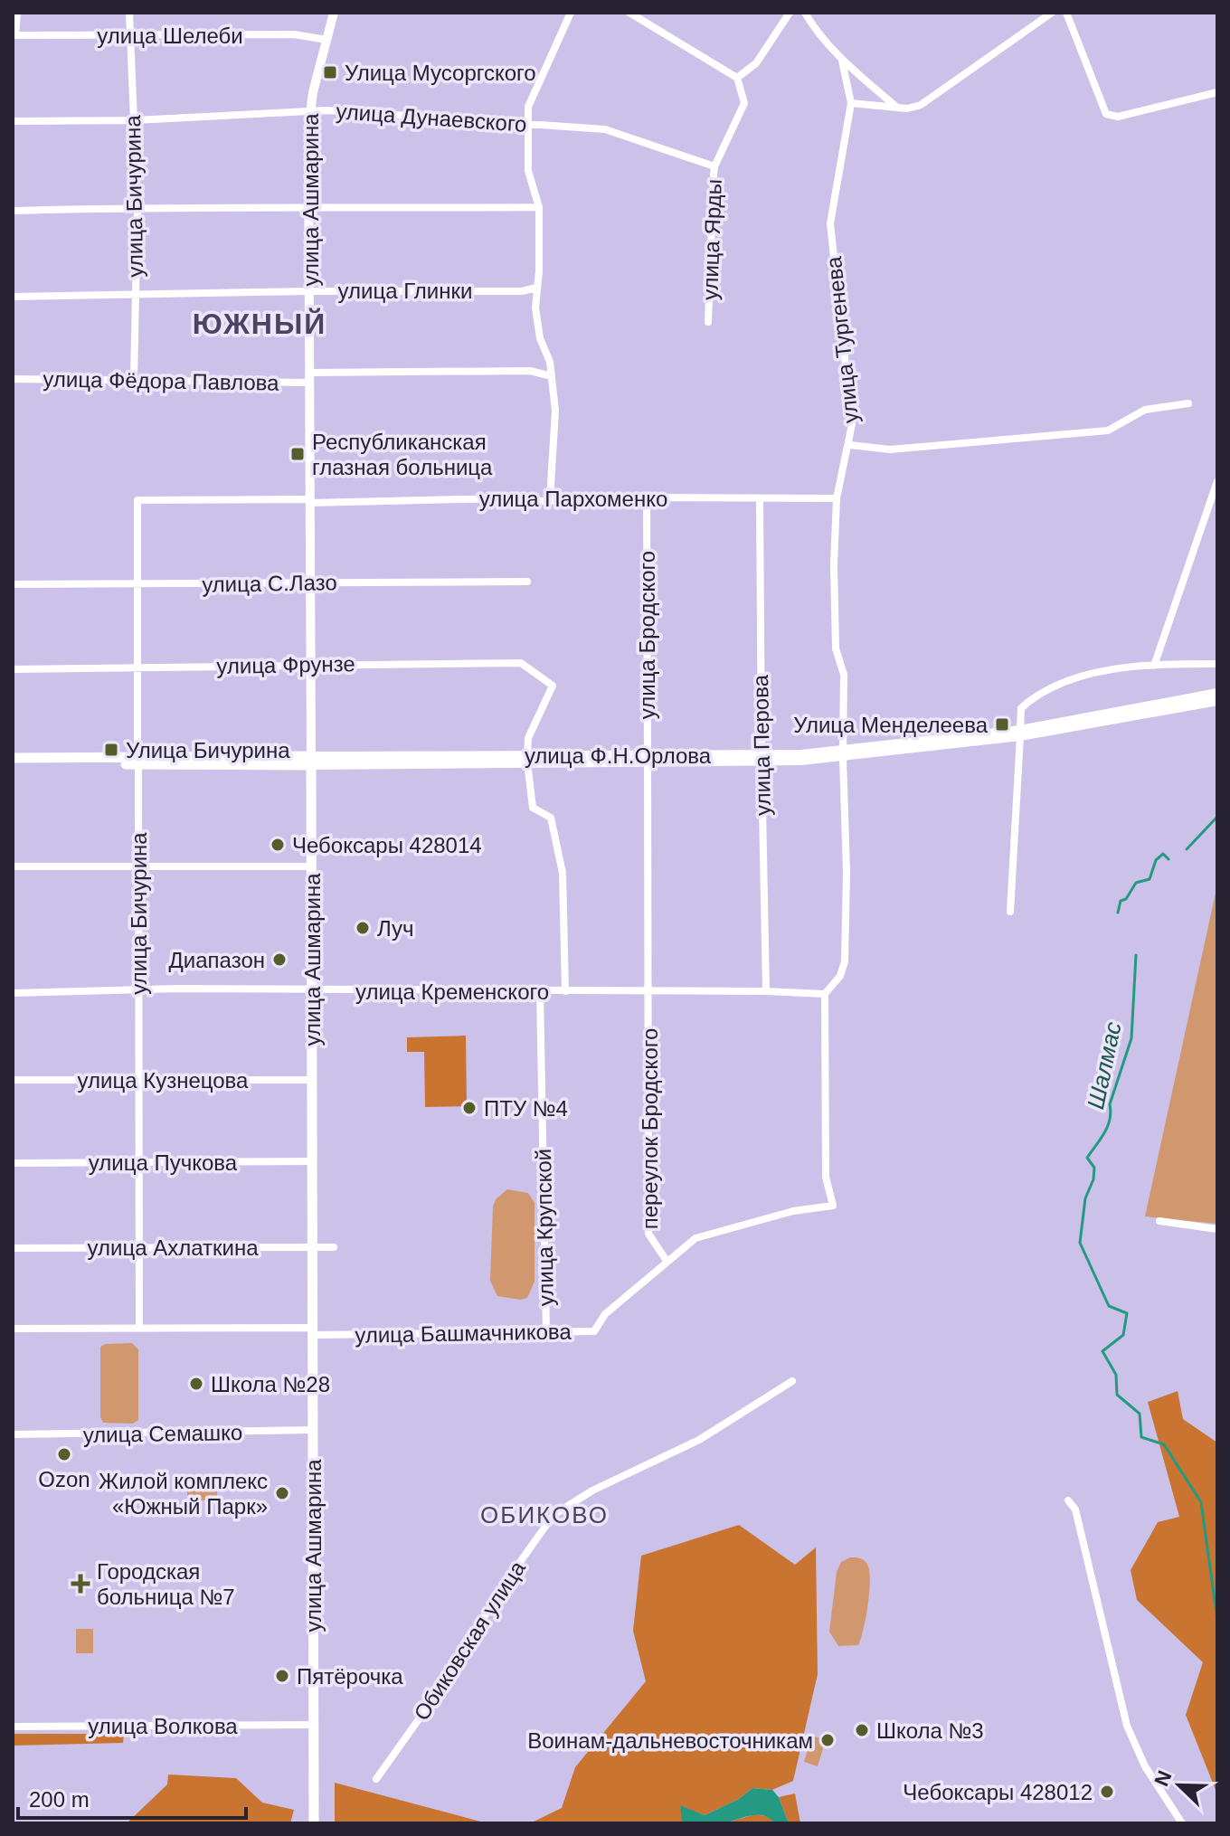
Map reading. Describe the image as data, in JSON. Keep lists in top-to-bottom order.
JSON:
{
  "streets": {
    "main road": ["улица Ашмарина", "улица Ф.Н.Орлова"],
    "street": [
      "улица Шелеби",
      "улица Дунаевского",
      "улица Бичурина",
      "улица Ярды",
      "улица Глинки",
      "улица Тургенева",
      "улица Фёдора Павлова",
      "улица Пархоменко",
      "улица С.Лазо",
      "улица Бродского",
      "улица Фрунзе",
      "улица Перова",
      "улица Кременского",
      "улица Кузнецова",
      "переулок Бродского",
      "улица Пучкова",
      "улица Крупской",
      "улица Ахлаткина",
      "улица Башмачникова",
      "улица Семашко",
      "Обиковская улица",
      "улица Волкова"
    ]
  },
  "crossings": [
    ["улица Шелеби", "улица Бичурина"],
    ["улица Шелеби", "улица Ашмарина"],
    ["улица Дунаевского", "улица Бичурина"],
    ["улица Дунаевского", "улица Ашмарина"],
    ["улица Дунаевского", "улица Ярды"],
    ["улица Бичурина", "улица Глинки"],
    ["улица Бичурина", "улица Фёдора Павлова"],
    ["улица Бичурина", "улица Пархоменко"],
    ["улица Бичурина", "улица С.Лазо"],
    ["улица Бичурина", "улица Фрунзе"],
    ["улица Бичурина", "улица Ф.Н.Орлова"],
    ["улица Бичурина", "улица Кременского"],
    ["улица Бичурина", "улица Кузнецова"],
    ["улица Бичурина", "улица Пучкова"],
    ["улица Бичурина", "улица Ахлаткина"],
    ["улица Бичурина", "улица Башмачникова"],
    ["улица Ашмарина", "улица Глинки"],
    ["улица Ашмарина", "улица Фёдора Павлова"],
    ["улица Ашмарина", "улица Пархоменко"],
    ["улица Ашмарина", "улица С.Лазо"],
    ["улица Ашмарина", "улица Фрунзе"],
    ["улица Ашмарина", "улица Ф.Н.Орлова"],
    ["улица Ашмарина", "улица Кременского"],
    ["улица Ашмарина", "улица Кузнецова"],
    ["улица Ашмарина", "улица Пучкова"],
    ["улица Ашмарина", "улица Ахлаткина"],
    ["улица Ашмарина", "улица Башмачникова"],
    ["улица Ашмарина", "улица Семашко"],
    ["улица Ашмарина", "улица Волкова"],
    ["улица Тургенева", "улица Пархоменко"],
    ["улица Тургенева", "улица Ф.Н.Орлова"],
    ["улица Тургенева", "улица Кременского"],
    ["улица Тургенева", "улица Башмачникова"],
    ["улица Пархоменко", "улица Бродского"],
    ["улица Пархоменко", "улица Перова"],
    ["улица Бродского", "улица Ф.Н.Орлова"],
    ["улица Бродского", "улица Кременского"],
    ["улица Бродского", "переулок Бродского"],
    ["улица Фрунзе", "улица Ф.Н.Орлова"],
    ["улица Перова", "улица Ф.Н.Орлова"],
    ["улица Перова", "улица Кременского"],
    ["улица Кременского", "переулок Бродского"],
    ["улица Кременского", "улица Крупской"],
    ["улица Кременского", "улица Башмачникова"],
    ["переулок Бродского", "улица Башмачникова"],
    ["улица Крупской", "улица Башмачникова"]
  ],
  "districts": ["ЮЖНЫЙ", "ОБИКОВО"],
  "water": ["Шалмас"],
  "places": {
    "transit": [
      "Улица Мусоргского",
      "Республиканская глазная больница",
      "Улица Менделеева",
      "Улица Бичурина"
    ],
    "other": [
      "Чебоксары 428014",
      "Луч",
      "Диапазон",
      "ПТУ №4",
      "Школа №28",
      "Ozon",
      "Жилой комплекс «Южный Парк»",
      "Пятёрочка",
      "Школа №3",
      "Воинам-дальневосточникам",
      "Чебоксары 428012"
    ],
    "health": ["Городская больница №7"]
  },
  "scale_bar": "200 m",
  "north": "top left"
}
